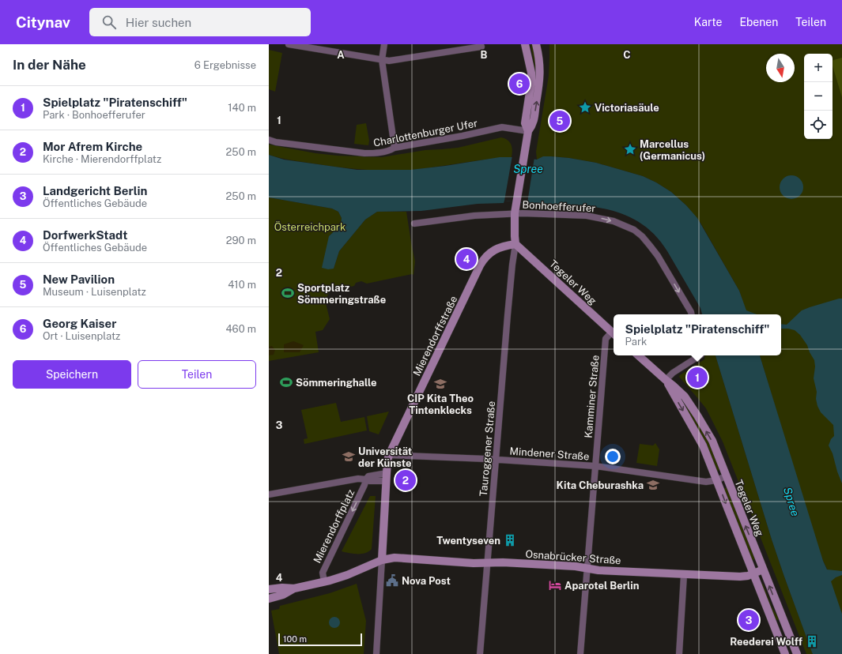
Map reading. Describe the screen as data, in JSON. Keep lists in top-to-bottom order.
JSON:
{
  "streets": {
    "main road": ["Tegeler Weg", "Mierendorffstraße", "Osnabrücker Straße"],
    "street": [
      "Charlottenburger Ufer",
      "Bonhoefferufer",
      "Kamminer Straße",
      "Tauroggener Straße",
      "Mindener Straße",
      "Mierendorffplatz"
    ]
  },
  "crossings": [
    ["Tegeler Weg", "Mierendorffstraße"],
    ["Tegeler Weg", "Kamminer Straße"],
    ["Tegeler Weg", "Tauroggener Straße"],
    ["Tegeler Weg", "Mindener Straße"],
    ["Tegeler Weg", "Osnabrücker Straße"],
    ["Mierendorffstraße", "Tauroggener Straße"],
    ["Mierendorffstraße", "Mindener Straße"],
    ["Kamminer Straße", "Mindener Straße"],
    ["Kamminer Straße", "Osnabrücker Straße"],
    ["Tauroggener Straße", "Mindener Straße"],
    ["Tauroggener Straße", "Osnabrücker Straße"]
  ],
  "one_way": ["Bonhoefferufer", "Mierendorffplatz"],
  "water": ["Spree"],
  "parks": ["Österreichpark"],
  "places": {
    "place": ["Victoriasäule", "Marcellus (Germanicus)"],
    "sports": ["Sportplatz Sömmeringstraße", "Sömmeringhalle"],
    "school or university": ["CIP Kita Theo Tintenklecks", "Universität der Künste", "Kita Cheburashka"],
    "building": ["Twentyseven", "Reederei Wolff"],
    "public building": ["Nova Post"],
    "hotel": ["Aparotel Berlin"]
  },
  "scale_bar": "100 m",
  "north": "bottom",
  "page": {
    "header": "Citynav",
    "search": "Hier suchen",
    "nav": ["Karte", "Ebenen", "Teilen"],
    "heading": ["In der Nähe", "6 Ergebnisse"],
    "map_buttons": ["+", "−"],
    "pins": [
      "6",
      "5",
      "4",
      "1",
      "2",
      "3"
    ],
    "list": [
      {
        "mark": "1",
        "name": "Spielplatz \"Piratenschiff\"",
        "note": "Park · Bonhoefferufer",
        "value": "140 m"
      },
      {
        "mark": "2",
        "name": "Mor Afrem Kirche",
        "note": "Kirche · Mierendorffplatz",
        "value": "250 m"
      },
      {
        "mark": "3",
        "name": "Landgericht Berlin",
        "note": "Öffentliches Gebäude",
        "value": "250 m"
      },
      {
        "mark": "4",
        "name": "DorfwerkStadt",
        "note": "Öffentliches Gebäude",
        "value": "290 m"
      },
      {
        "mark": "5",
        "name": "New Pavilion",
        "note": "Museum · Luisenplatz",
        "value": "410 m"
      },
      {
        "mark": "6",
        "name": "Georg Kaiser",
        "note": "Ort · Luisenplatz",
        "value": "460 m"
      }
    ],
    "popup": ["Spielplatz \"Piratenschiff\"", "Park"],
    "buttons": ["Speichern", "Teilen"],
    "scale": "100 m"
  },
  "grid": {
    "columns": ["A", "B", "C"],
    "rows": [
      "1",
      "2",
      "3",
      "4"
    ]
  }
}
